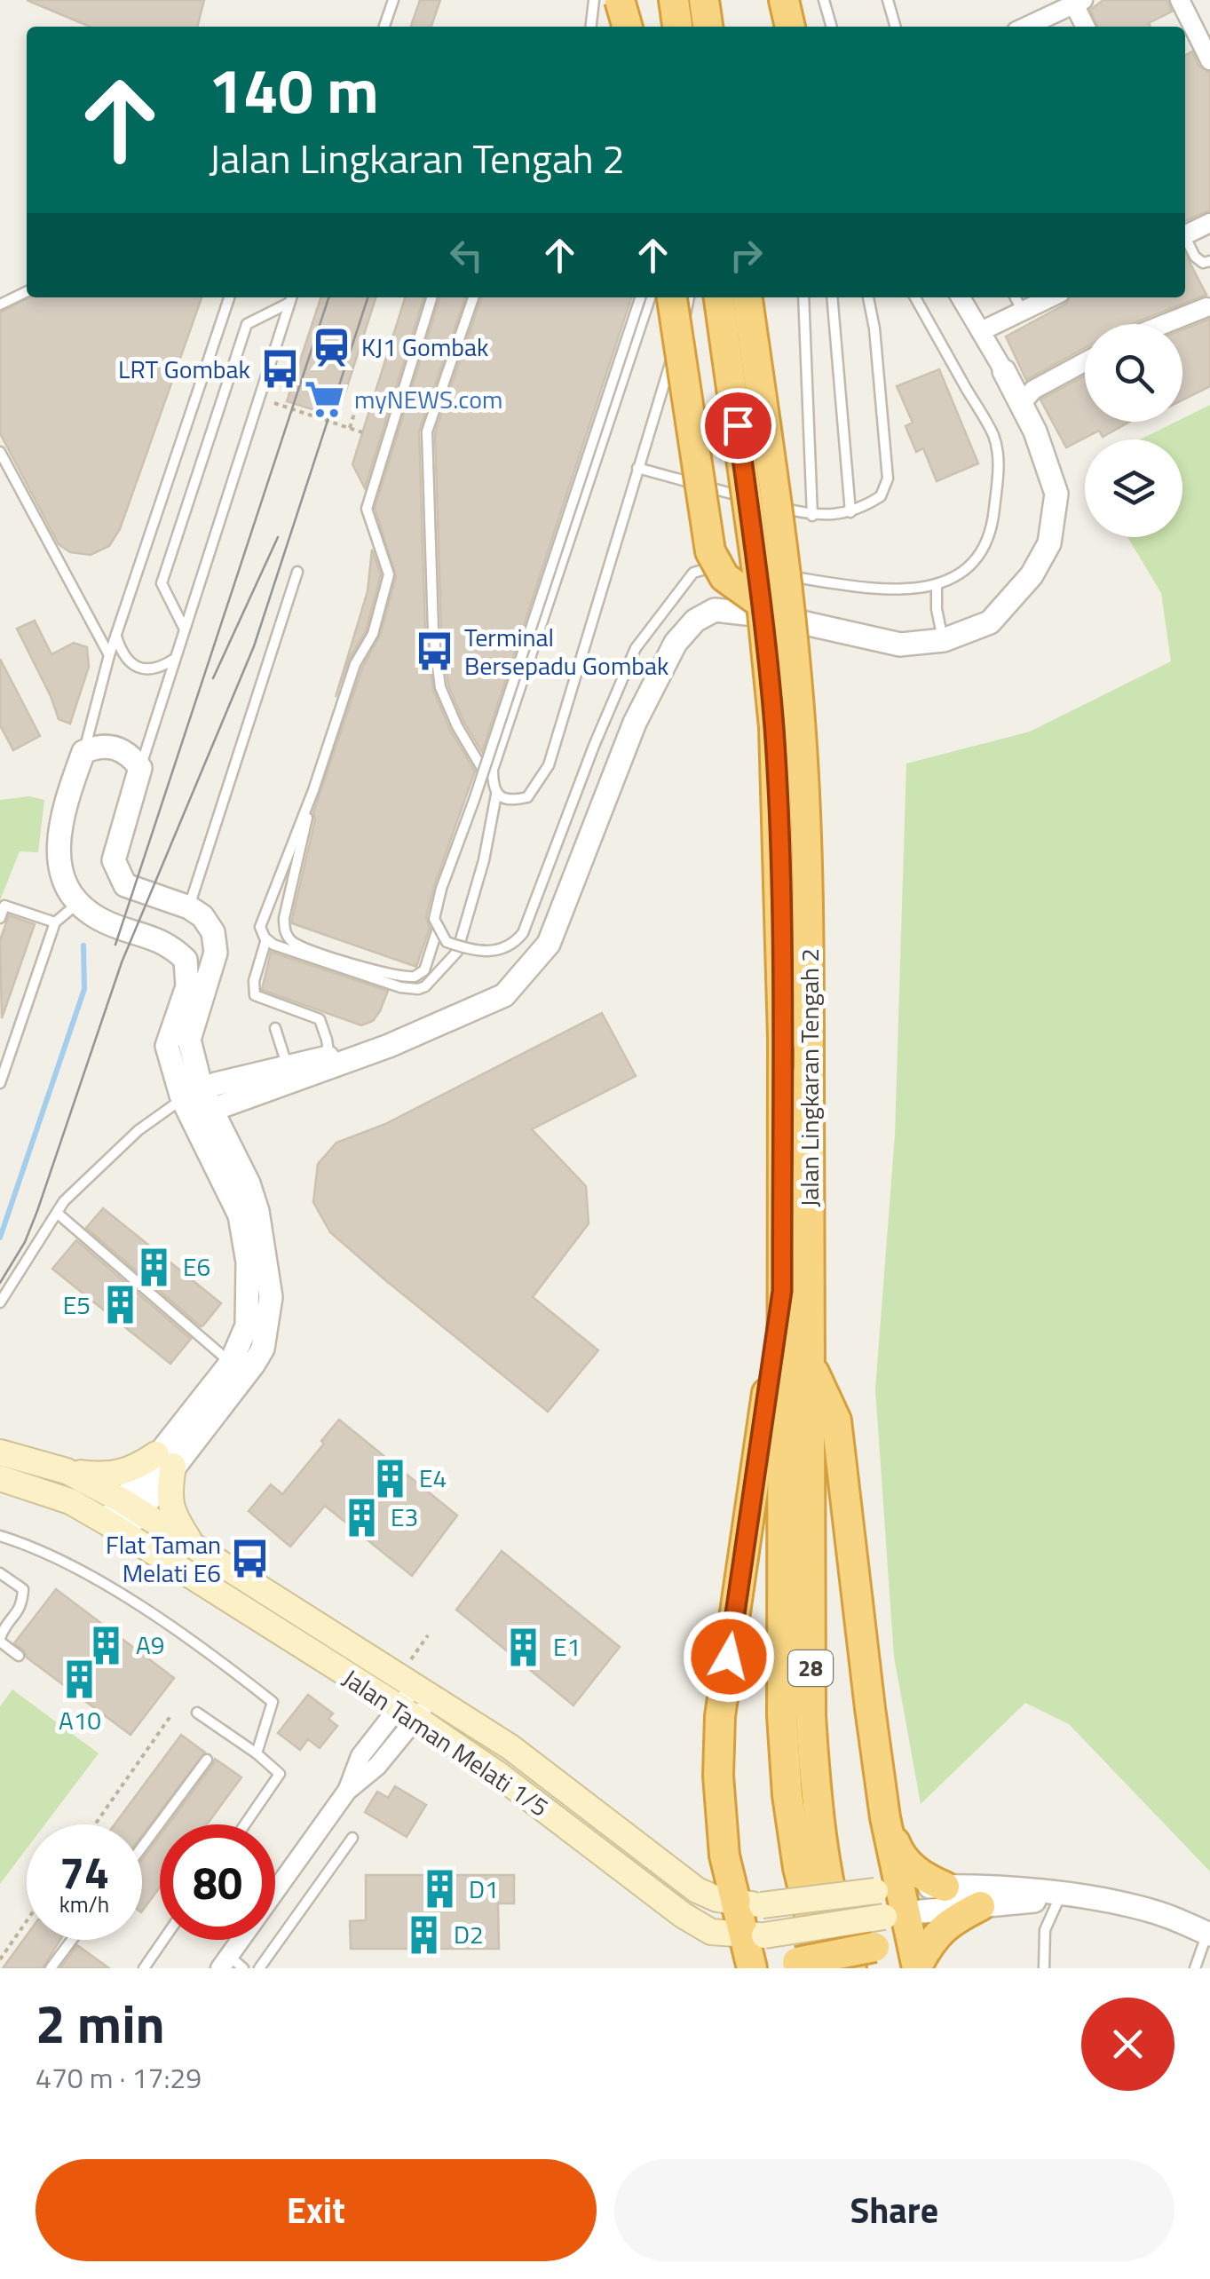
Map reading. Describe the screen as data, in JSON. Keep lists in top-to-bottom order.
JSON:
{
  "streets": {
    "highway": ["Jalan Lingkaran Tengah 2", "28"],
    "main road": ["Jalan Taman Melati 1/5"]
  },
  "places": {
    "station": ["KJ1 Gombak"],
    "bus stop": ["LRT Gombak", "Terminal Bersepadu Gombak", "Flat Taman Melati E6"],
    "supermarket": ["myNEWS.com"],
    "building": [
      "E6",
      "E5",
      "E4",
      "E3",
      "A9",
      "E1",
      "A10",
      "D1",
      "D2"
    ]
  },
  "page": {
    "turn": ["140 m", "Jalan Lingkaran Tengah 2"],
    "speed": "74 km/h",
    "limit": "80",
    "heading": ["2 min", "470 m · 17:29"],
    "buttons": ["Exit", "Share"]
  }
}
